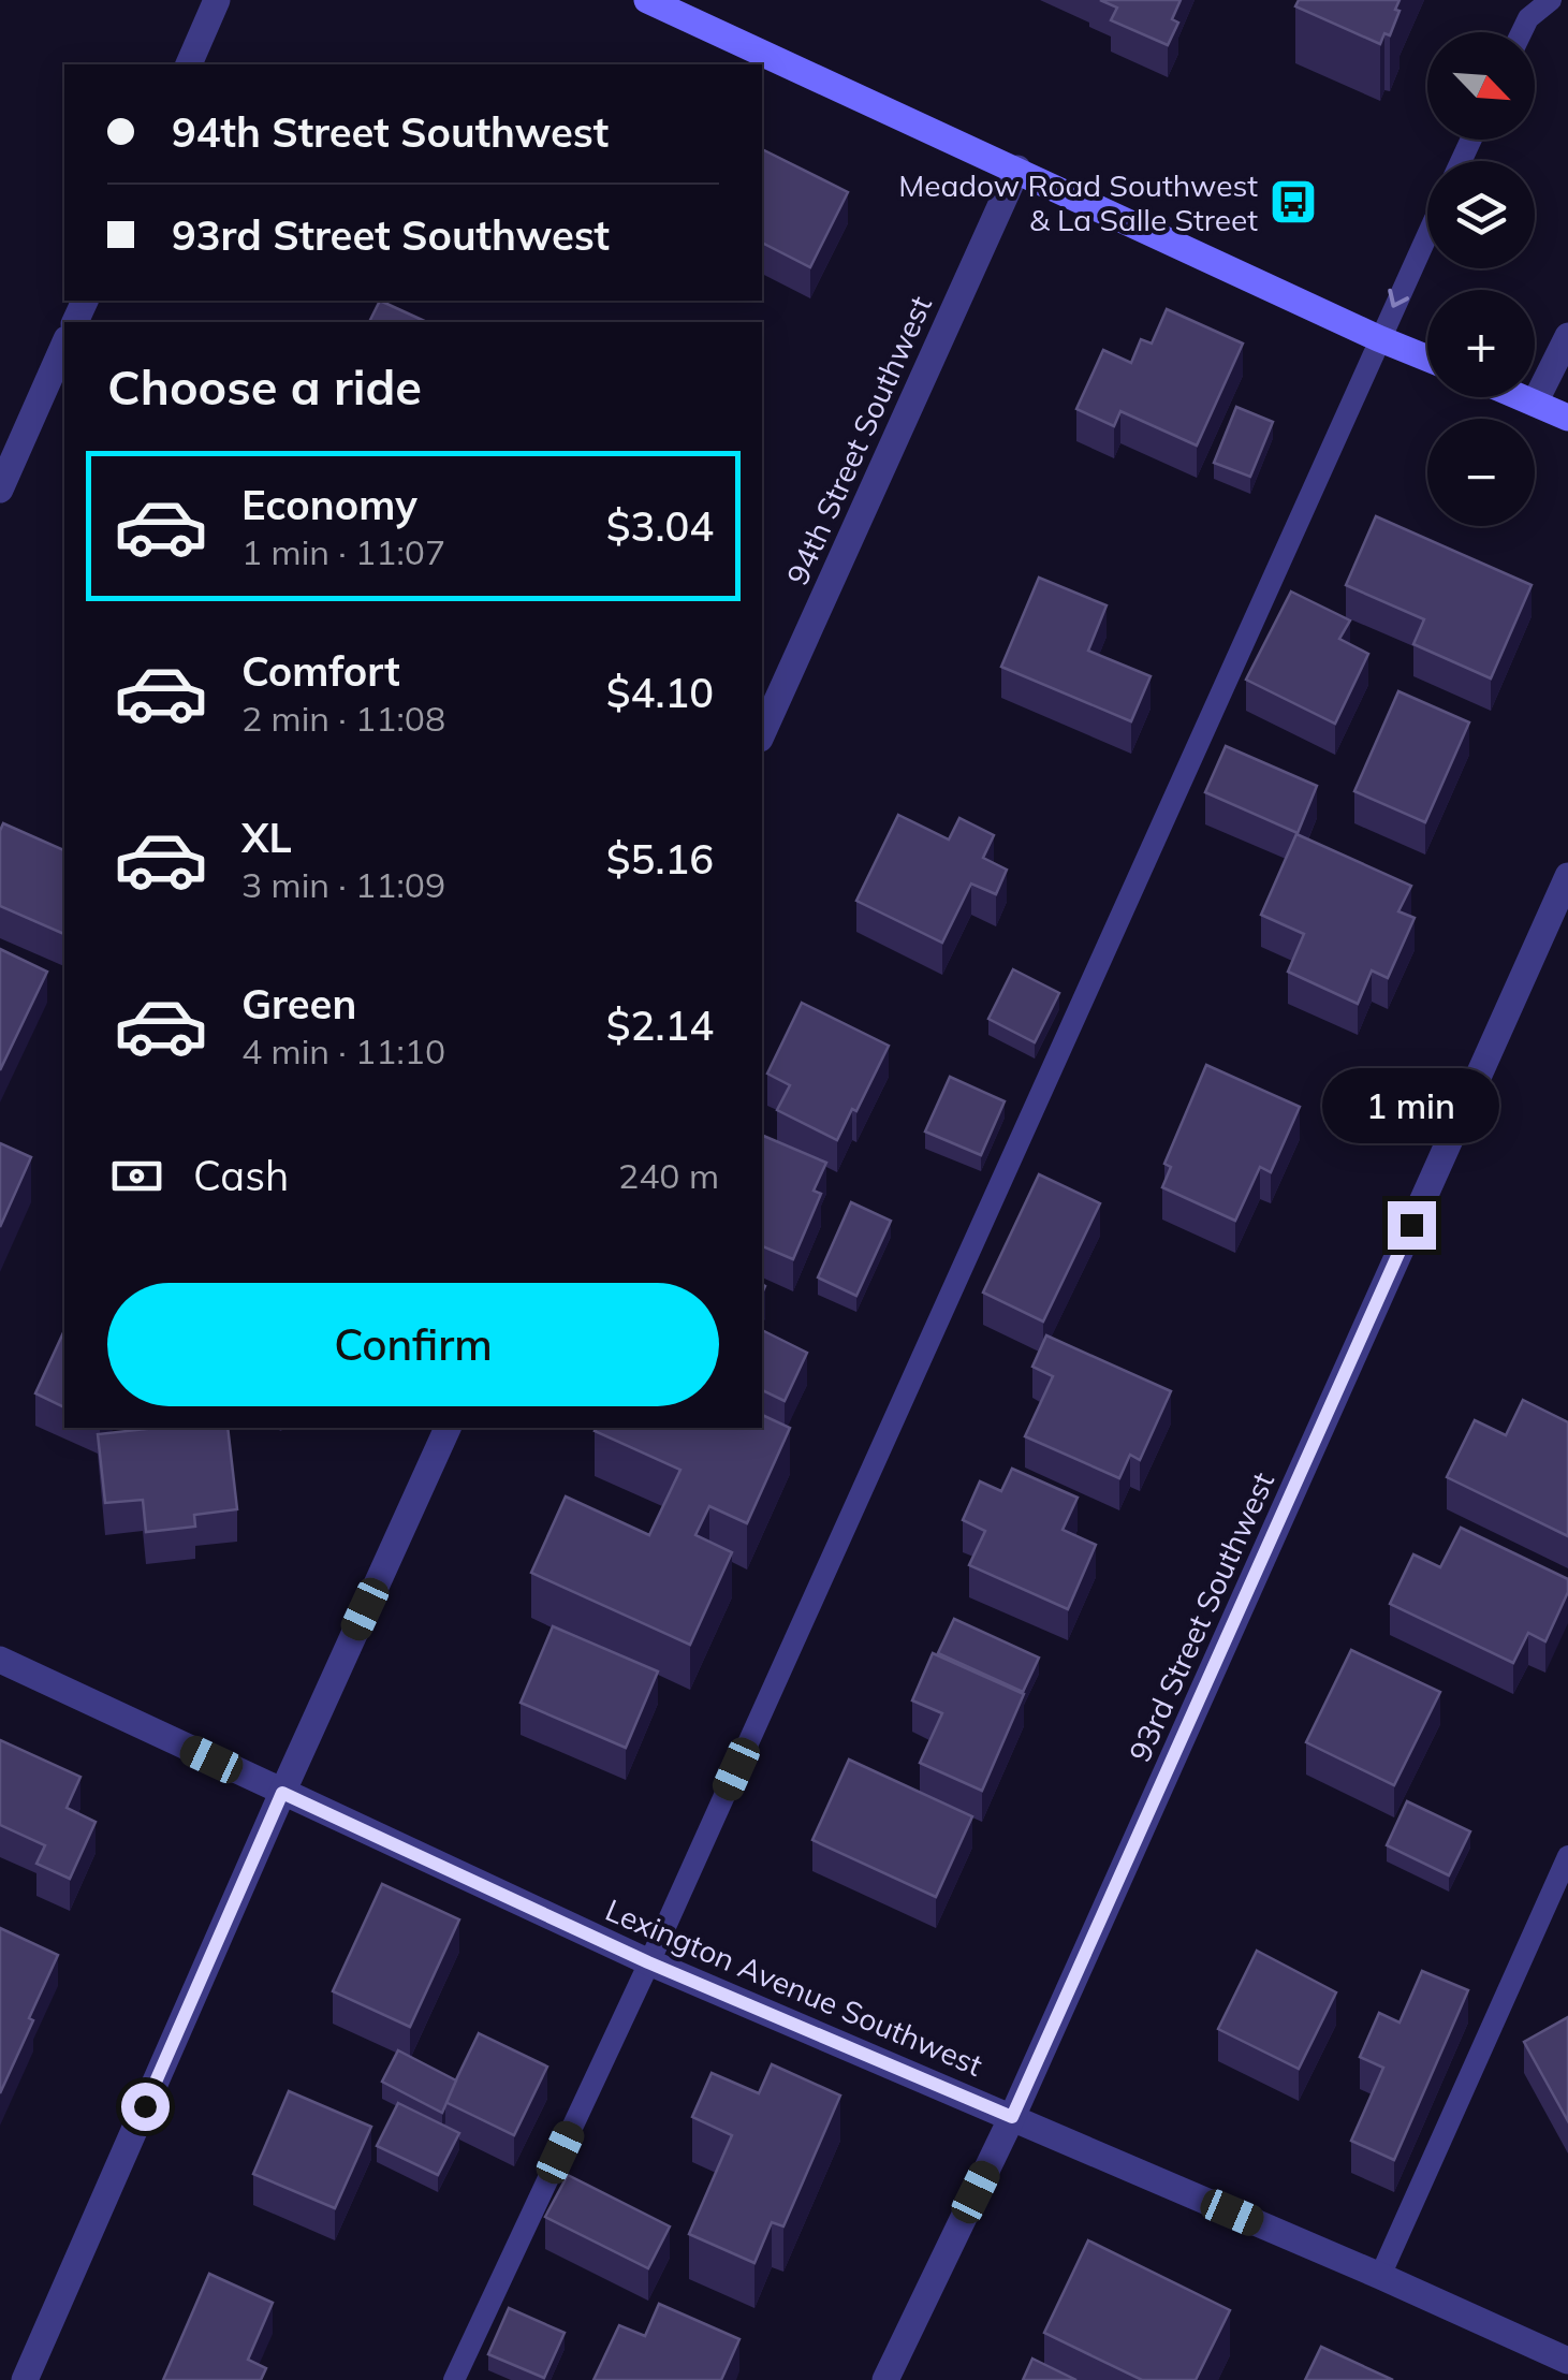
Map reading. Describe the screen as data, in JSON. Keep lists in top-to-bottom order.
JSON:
{
  "streets": {
    "street": ["94th Street Southwest", "93rd Street Southwest", "Lexington Avenue Southwest"]
  },
  "crossings": [
    ["93rd Street Southwest", "Lexington Avenue Southwest"]
  ],
  "places": {
    "bus stop": ["Meadow Road Southwest & La Salle Street"]
  },
  "north": "bottom right",
  "page": {
    "map_buttons": ["+", "−"],
    "banner": ["94th Street Southwest", "93rd Street Southwest"],
    "heading": "Choose a ride",
    "list": [
      {
        "name": "Economy",
        "note": "1 min · 11:07",
        "value": "$3.04"
      },
      {
        "name": "Comfort",
        "note": "2 min · 11:08",
        "value": "$4.10"
      },
      {
        "name": "XL",
        "note": "3 min · 11:09",
        "value": "$5.16"
      },
      {
        "name": "Green",
        "note": "4 min · 11:10",
        "value": "$2.14"
      }
    ],
    "bubble": "1 min",
    "pay": ["Cash", "240 m"],
    "buttons": "Confirm"
  }
}
